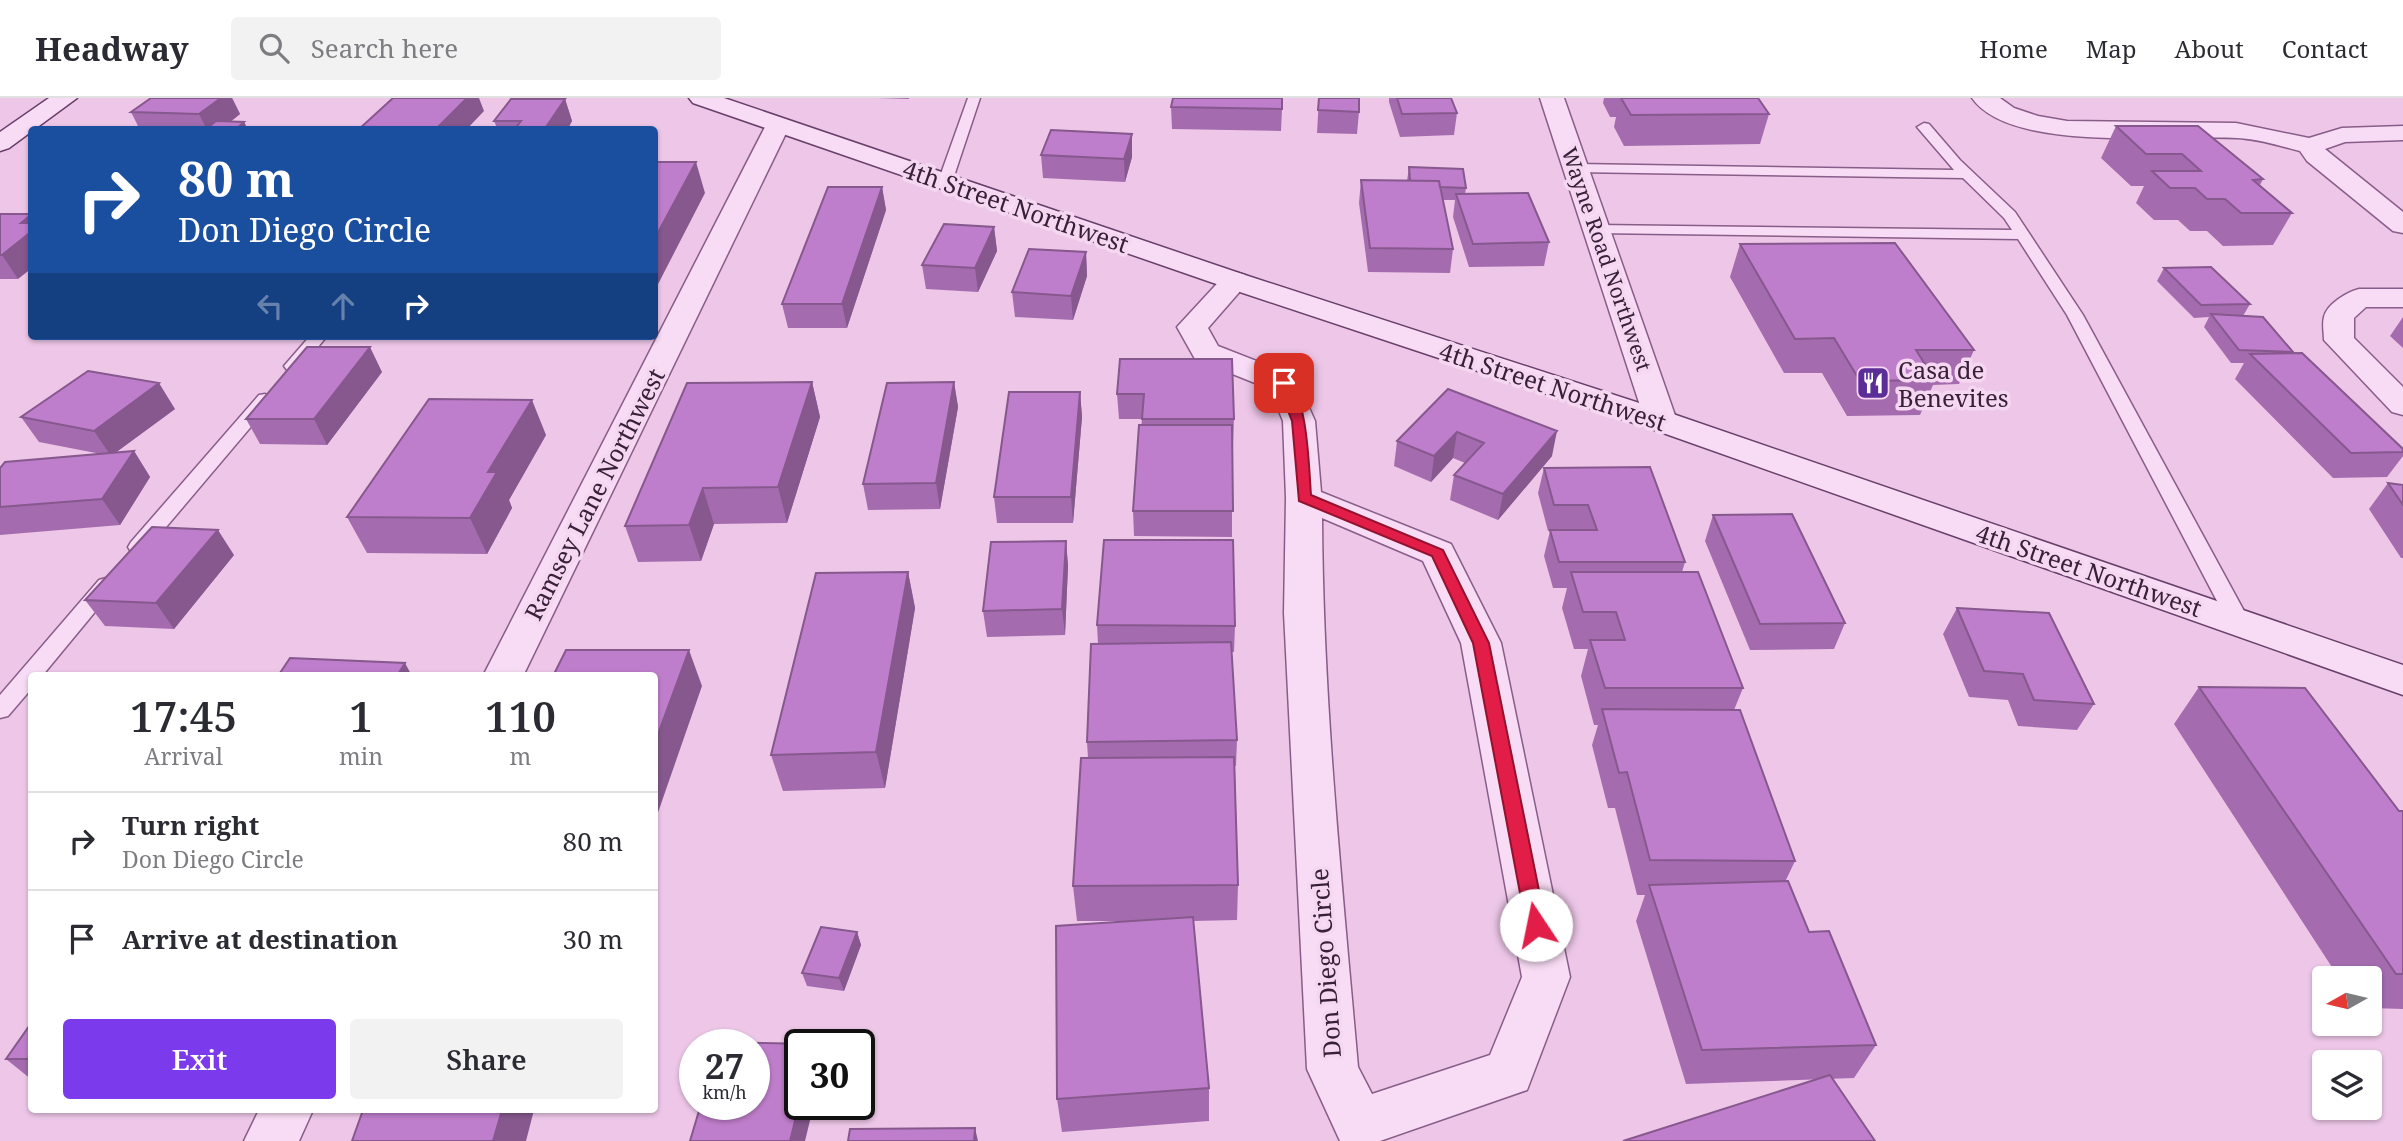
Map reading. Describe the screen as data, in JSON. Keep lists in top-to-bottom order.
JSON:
{
  "streets": {
    "street": [
      "4th Street Northwest",
      "Wayne Road Northwest",
      "Ramsey Lane Northwest",
      "Don Diego Circle"
    ]
  },
  "crossings": [
    ["4th Street Northwest", "Wayne Road Northwest"],
    ["4th Street Northwest", "Ramsey Lane Northwest"],
    ["4th Street Northwest", "Don Diego Circle"]
  ],
  "places": {
    "restaurant": ["Casa de Benevites"]
  },
  "north": "left",
  "page": {
    "header": "Headway",
    "search": "Search here",
    "nav": [
      "Home",
      "Map",
      "About",
      "Contact"
    ],
    "turn": ["80 m", "Don Diego Circle"],
    "eta": [
      "17:45",
      "Arrival",
      "1",
      "min",
      "110",
      "m"
    ],
    "list": [
      {
        "name": "Turn right",
        "note": "Don Diego Circle",
        "value": "80 m"
      },
      {
        "name": "Arrive at destination",
        "value": "30 m"
      }
    ],
    "buttons": ["Exit", "Share"],
    "speed": "27 km/h",
    "limit": "30"
  }
}
